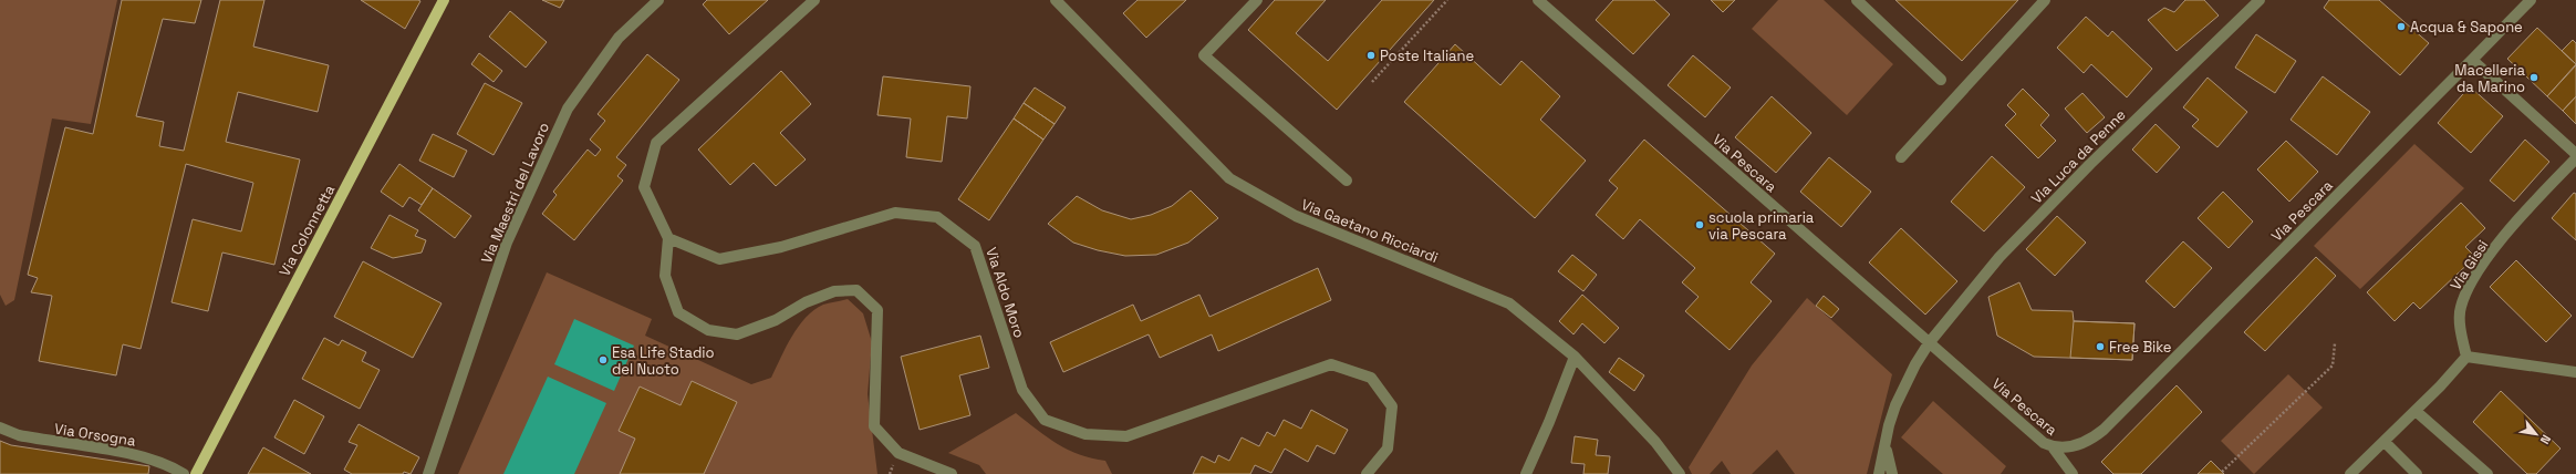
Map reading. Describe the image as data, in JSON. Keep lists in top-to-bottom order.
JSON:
{
  "streets": {
    "main road": ["Via Colonnetta"],
    "street": [
      "Via Luca da Penne",
      "Via Pescara",
      "Via Maestri del Lavoro",
      "Via Gaetano Ricciardi",
      "Via Gissi",
      "Via Aldo Moro",
      "Via Orsogna"
    ]
  },
  "crossings": [
    ["Via Luca da Penne", "Via Pescara"]
  ],
  "places": [
    "Acqua & Sapone",
    "Poste Italiane",
    "Macelleria da Marino",
    "scuola primaria via Pescara",
    "Free Bike",
    "Esa Life Stadio del Nuoto"
  ],
  "north": "bottom right"
}
